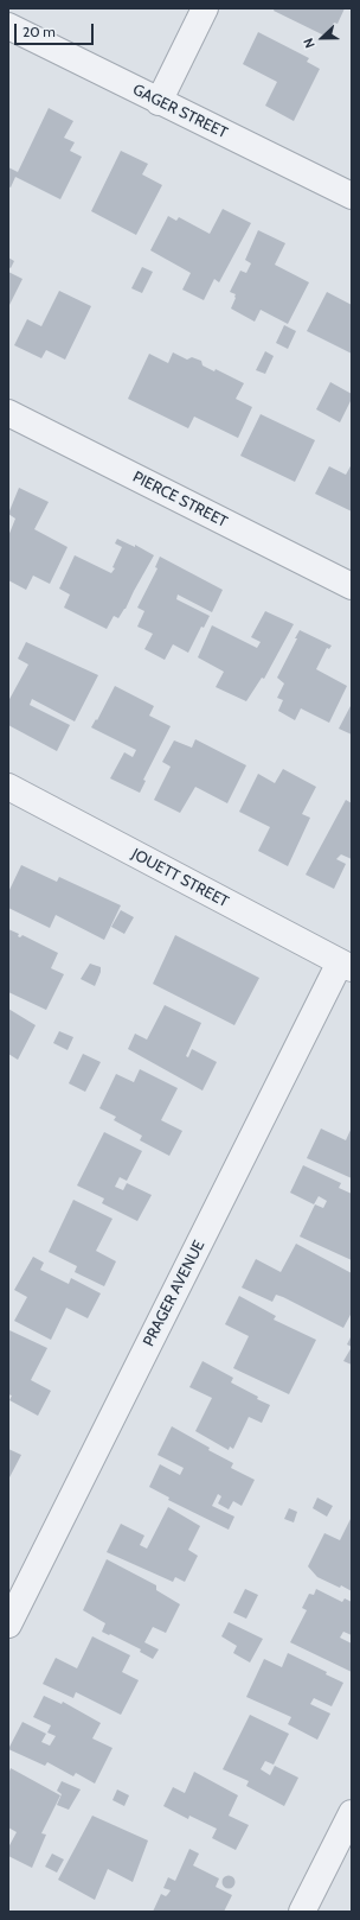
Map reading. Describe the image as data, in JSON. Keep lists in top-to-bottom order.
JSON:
{
  "streets": {
    "street": [
      "GAGER STREET",
      "PIERCE STREET",
      "JOUETT STREET",
      "PRAGER AVENUE"
    ]
  },
  "crossings": [
    ["JOUETT STREET", "PRAGER AVENUE"]
  ],
  "scale_bar": "20 m",
  "north": "left"
}
